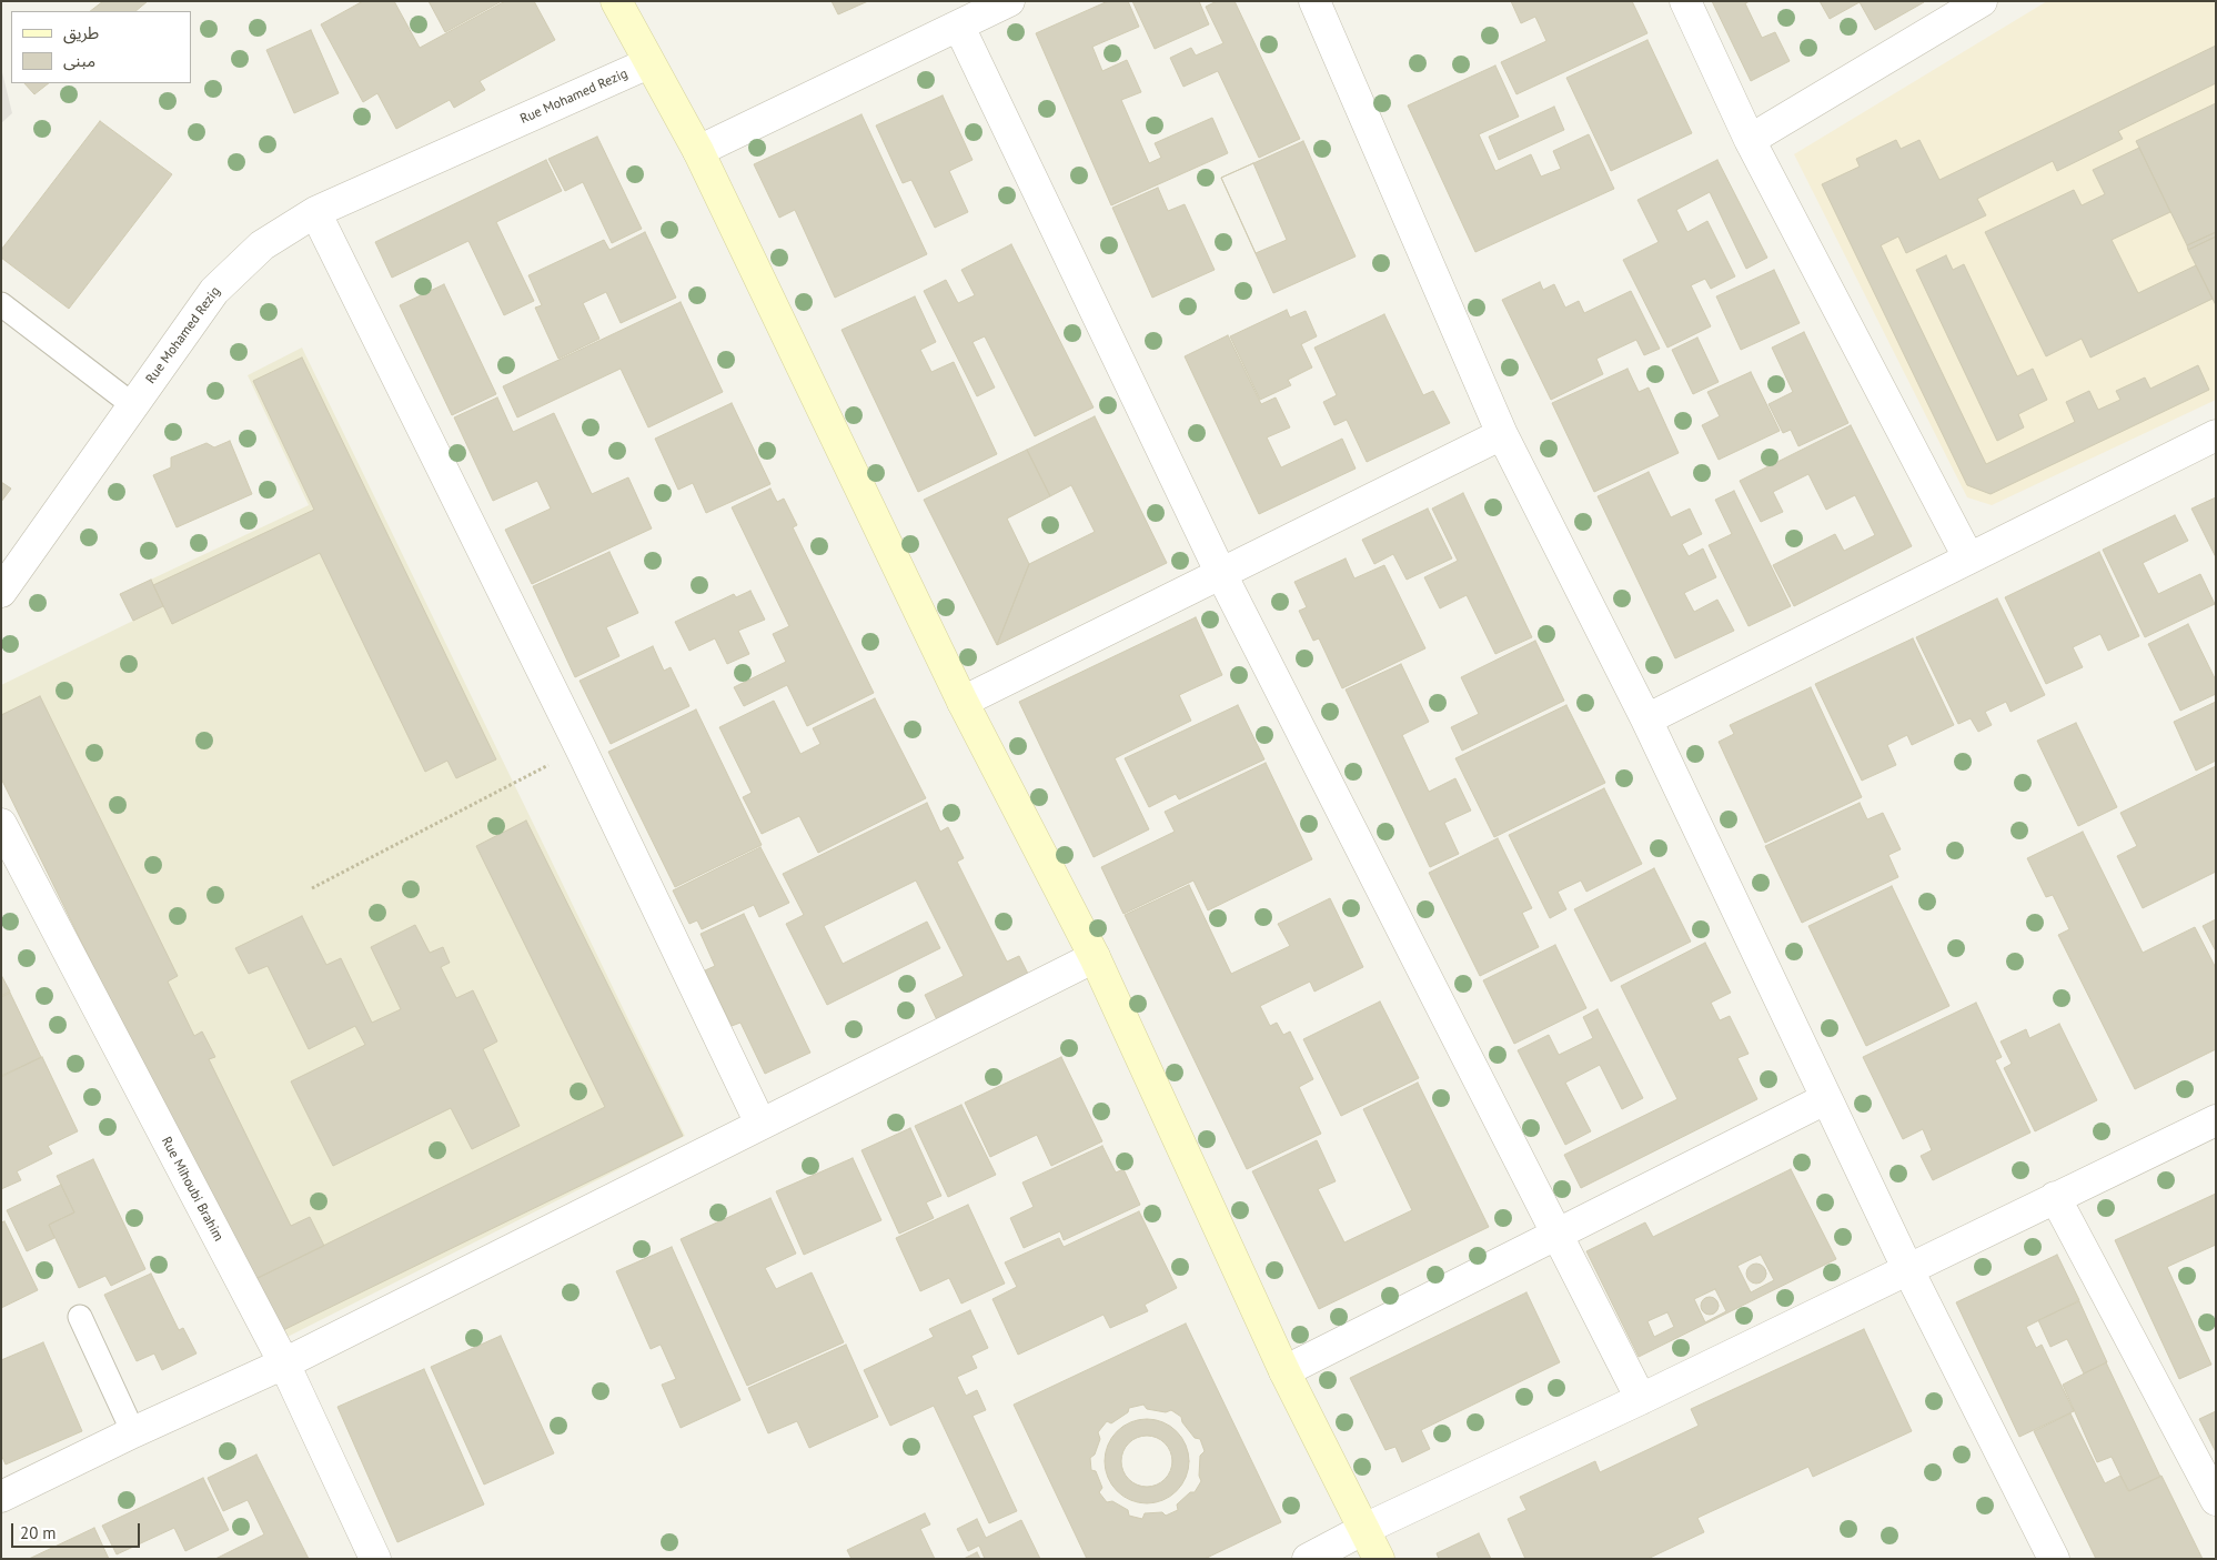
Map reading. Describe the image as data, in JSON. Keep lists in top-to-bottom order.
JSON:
{
  "streets": {
    "street": ["Rue Mohamed Rezig", "Rue Mihoubi Brahim"]
  },
  "legend": ["طريق", "مبنى"],
  "scale_bar": "20 m"
}
